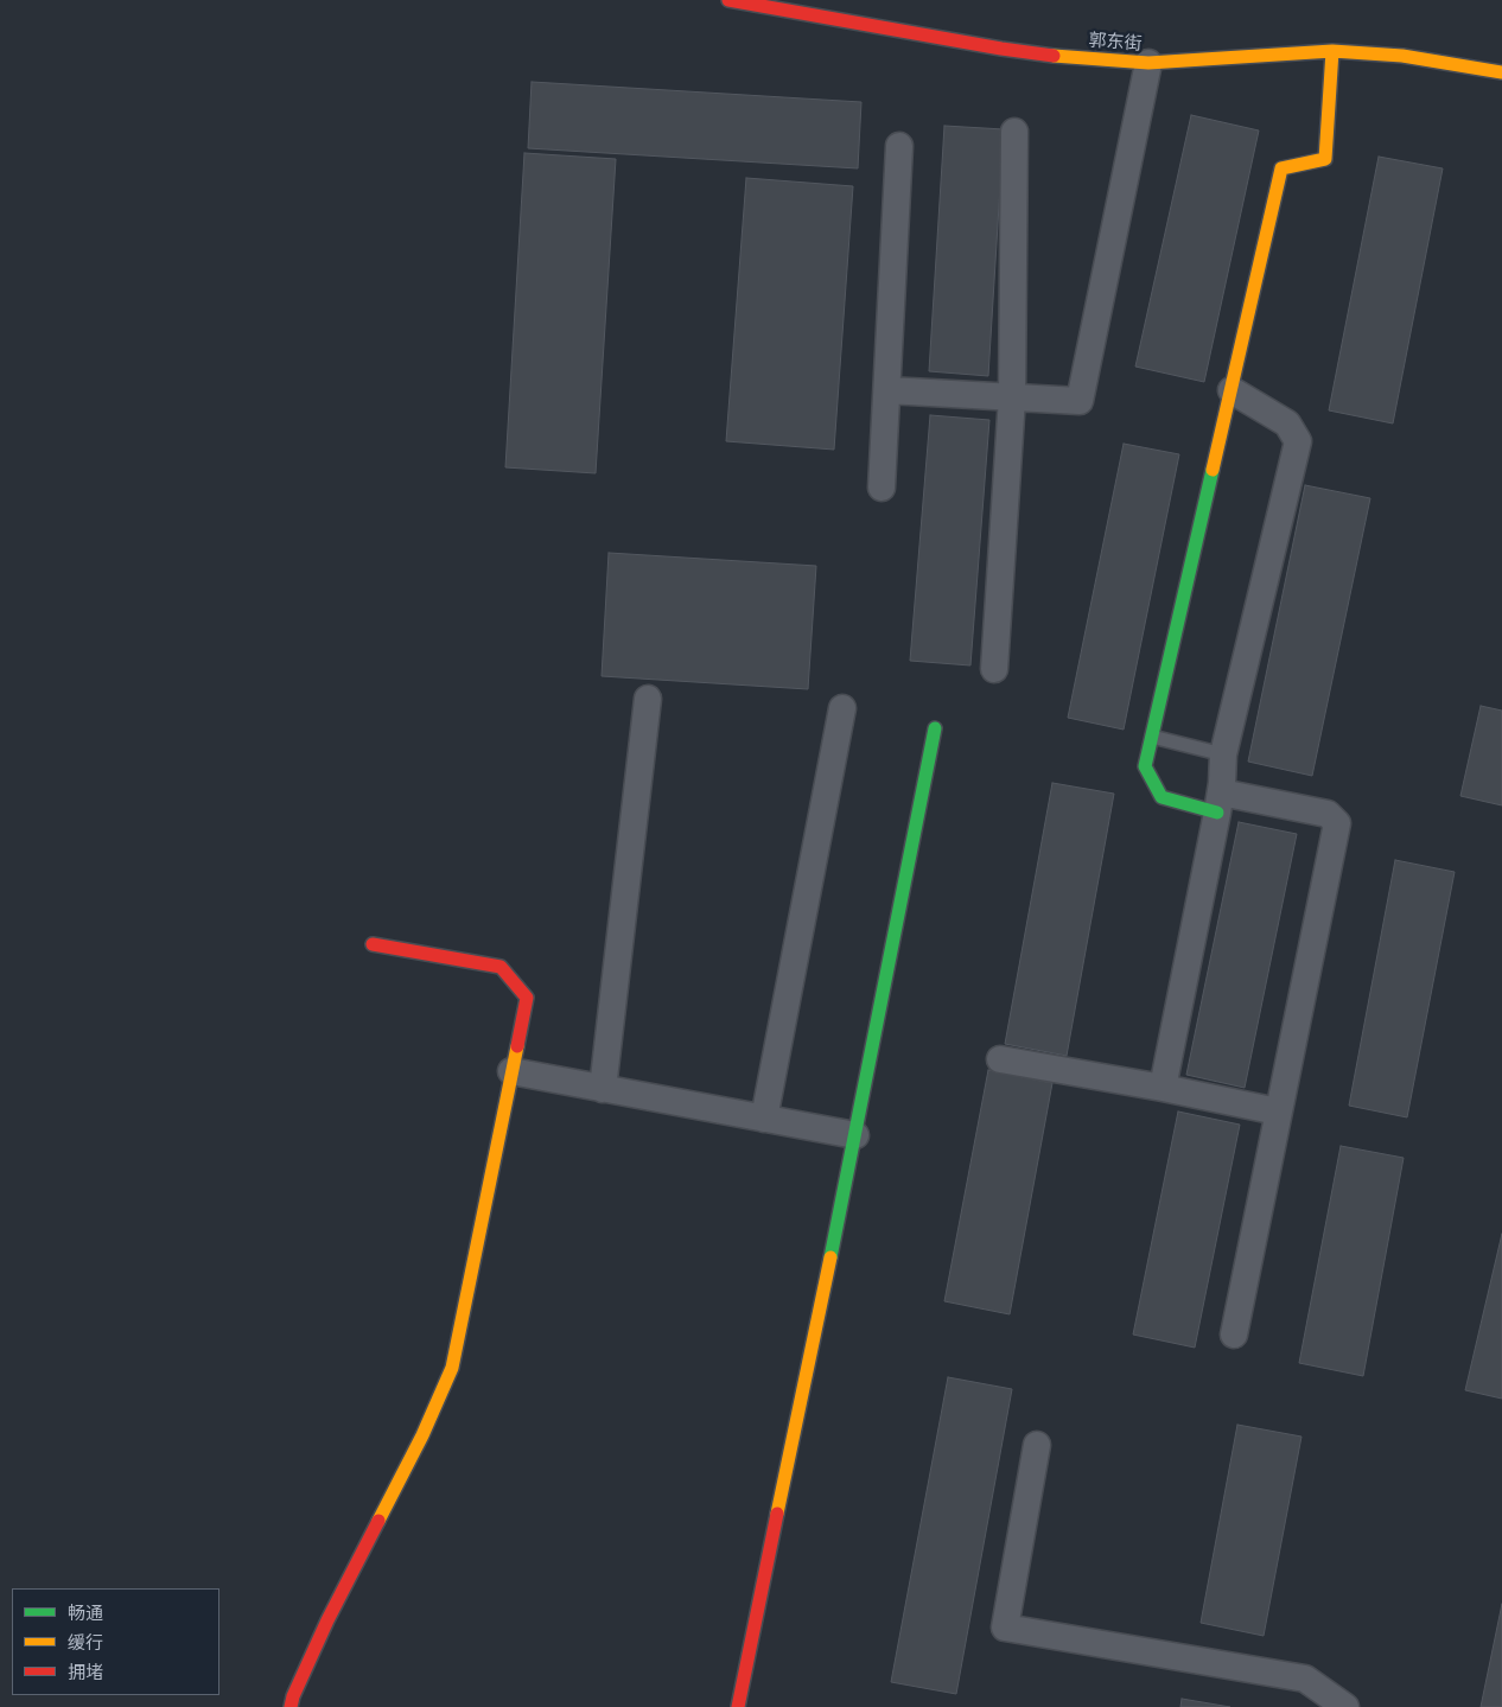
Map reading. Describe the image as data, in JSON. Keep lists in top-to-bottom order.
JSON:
{
  "streets": {
    "street": ["郭东街"]
  },
  "legend": ["畅通", "缓行", "拥堵"]
}
